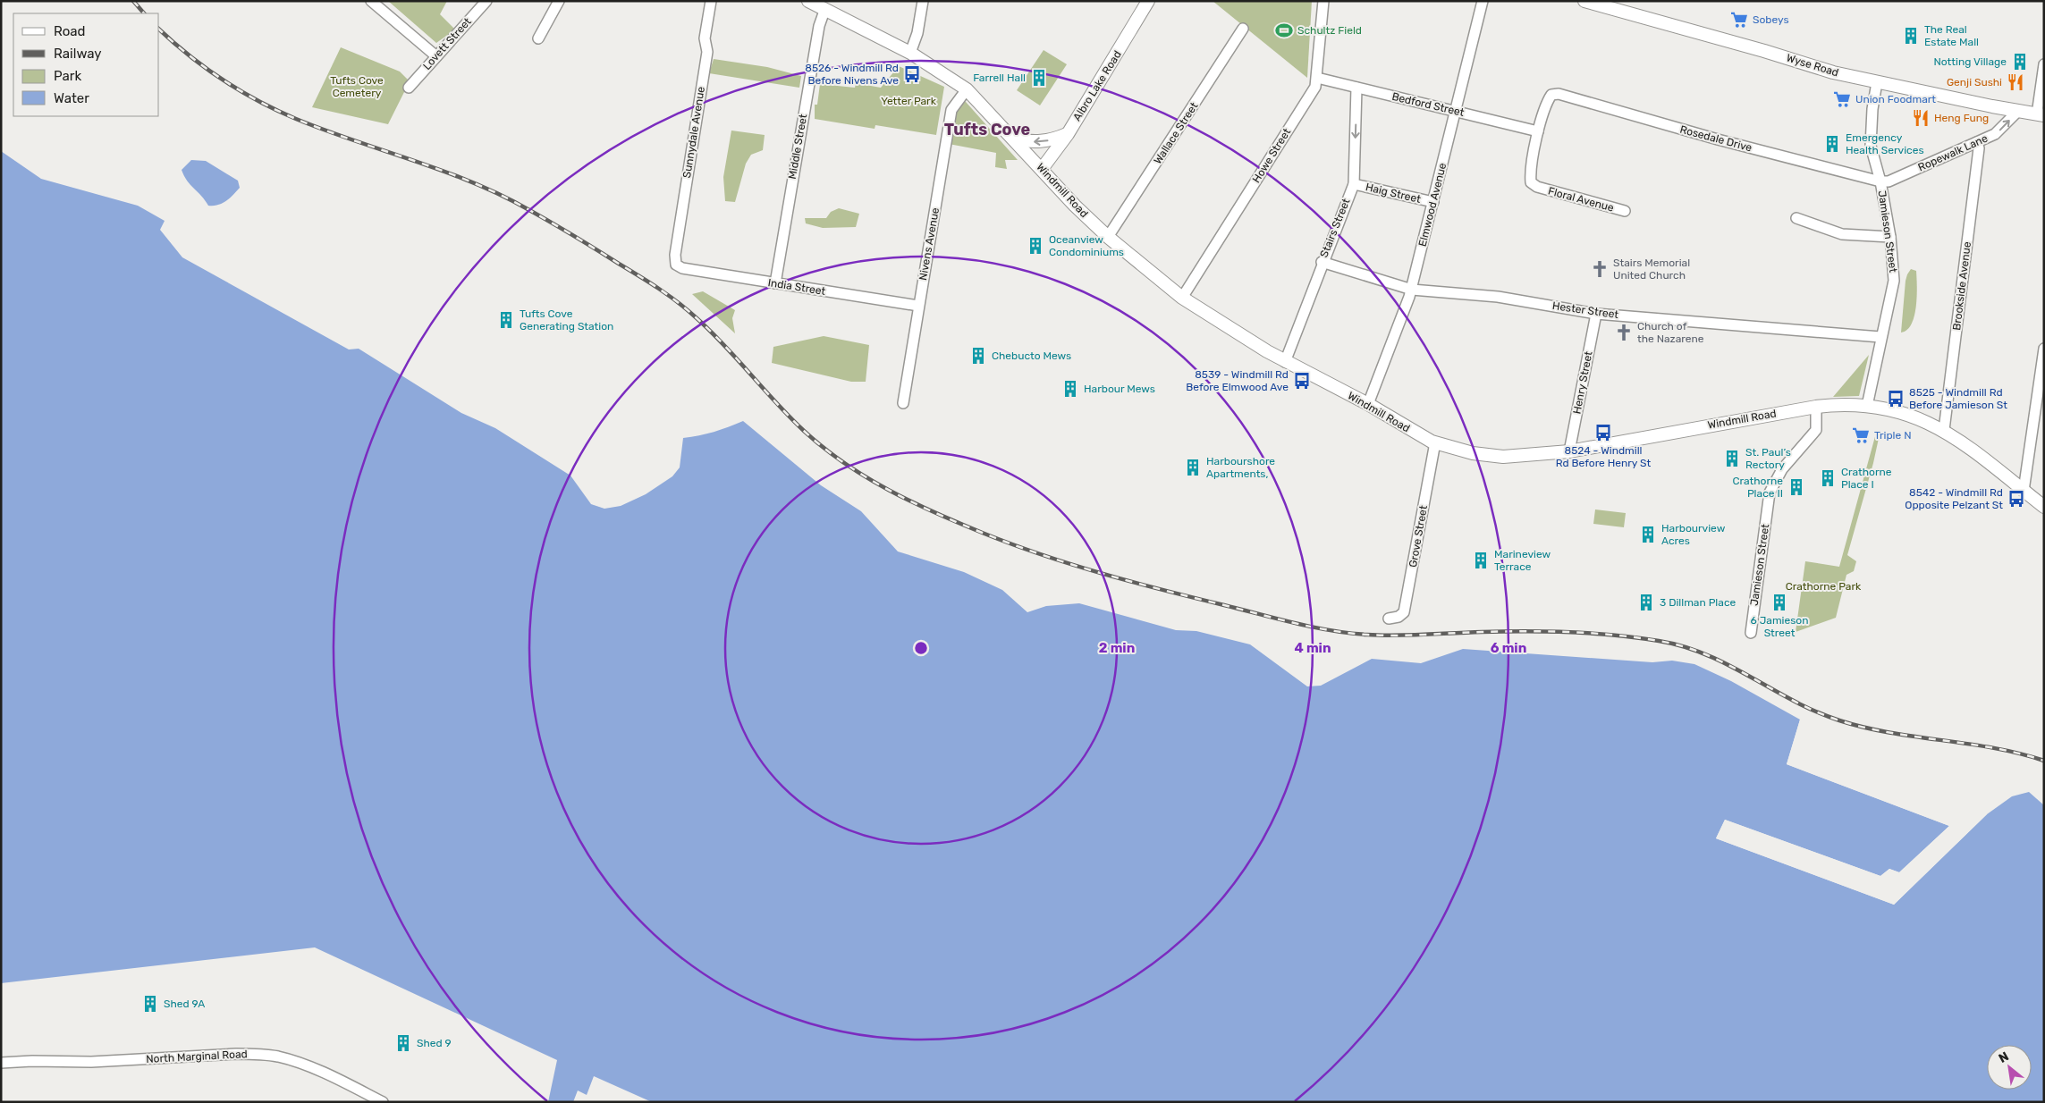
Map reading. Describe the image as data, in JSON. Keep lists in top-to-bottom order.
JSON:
{
  "streets": {
    "main road": ["Wyse Road", "Albro Lake Road", "Windmill Road"],
    "street": [
      "Lovett Street",
      "Bedford Street",
      "Sunnydale Avenue",
      "Wallace Street",
      "Rosedale Drive",
      "Middle Street",
      "Ropewalk Lane",
      "Howe Street",
      "Haig Street",
      "Floral Avenue",
      "Elmwood Avenue",
      "Stairs Street",
      "Jamieson Street",
      "Nivens Avenue",
      "Brookside Avenue",
      "India Street",
      "Hester Street",
      "Henry Street",
      "Grove Street",
      "North Marginal Road"
    ]
  },
  "crossings": [
    ["Wyse Road", "Ropewalk Lane"],
    ["Wyse Road", "Jamieson Street"],
    ["Albro Lake Road", "Windmill Road"],
    ["Bedford Street", "Rosedale Drive"],
    ["Bedford Street", "Howe Street"],
    ["Bedford Street", "Floral Avenue"],
    ["Bedford Street", "Elmwood Avenue"],
    ["Bedford Street", "Stairs Street"],
    ["Sunnydale Avenue", "India Street"],
    ["Wallace Street", "Windmill Road"],
    ["Rosedale Drive", "Ropewalk Lane"],
    ["Rosedale Drive", "Floral Avenue"],
    ["Rosedale Drive", "Jamieson Street"],
    ["Middle Street", "Windmill Road"],
    ["Middle Street", "India Street"],
    ["Ropewalk Lane", "Jamieson Street"],
    ["Ropewalk Lane", "Brookside Avenue"],
    ["Howe Street", "Windmill Road"],
    ["Windmill Road", "Elmwood Avenue"],
    ["Windmill Road", "Stairs Street"],
    ["Windmill Road", "Jamieson Street"],
    ["Windmill Road", "Nivens Avenue"],
    ["Windmill Road", "Brookside Avenue"],
    ["Windmill Road", "Henry Street"],
    ["Windmill Road", "Grove Street"],
    ["Haig Street", "Elmwood Avenue"],
    ["Haig Street", "Stairs Street"],
    ["Elmwood Avenue", "Hester Street"],
    ["Stairs Street", "Hester Street"],
    ["Jamieson Street", "Hester Street"],
    ["Nivens Avenue", "India Street"],
    ["Hester Street", "Henry Street"]
  ],
  "districts": ["Tufts Cove"],
  "parks": ["Tufts Cove Cemetery", "Yetter Park", "Crathorne Park"],
  "places": {
    "supermarket": ["Sobeys", "Union Foodmart", "Triple N"],
    "sports": ["Schultz Field"],
    "building": [
      "The Real Estate Mall",
      "Notting Village",
      "Farrell Hall",
      "Emergency Health Services",
      "Oceanview Condominiums",
      "Tufts Cove Generating Station",
      "Chebucto Mews",
      "Harbour Mews",
      "St. Paul’s Rectory",
      "Harbourshore Apartments,",
      "Crathorne Place I",
      "Crathorne Place II",
      "Harbourview Acres",
      "Marineview Terrace",
      "3 Dillman Place",
      "6 Jamieson Street",
      "Shed 9A",
      "Shed 9"
    ],
    "bus stop": [
      "8526 - Windmill Rd Before Nivens Ave",
      "8539 - Windmill Rd Before Elmwood Ave",
      "8525 - Windmill Rd Before Jamieson St",
      "8524 - Windmill Rd Before Henry St",
      "8542 - Windmill Rd Opposite Pelzant St"
    ],
    "restaurant": ["Genji Sushi", "Heng Fung"],
    "church": ["Stairs Memorial United Church", "Church of the Nazarene"]
  },
  "legend": [
    "Road",
    "Railway",
    "Park",
    "Water"
  ],
  "north": "top left",
  "rings": ["2 min", "4 min", "6 min"]
}
